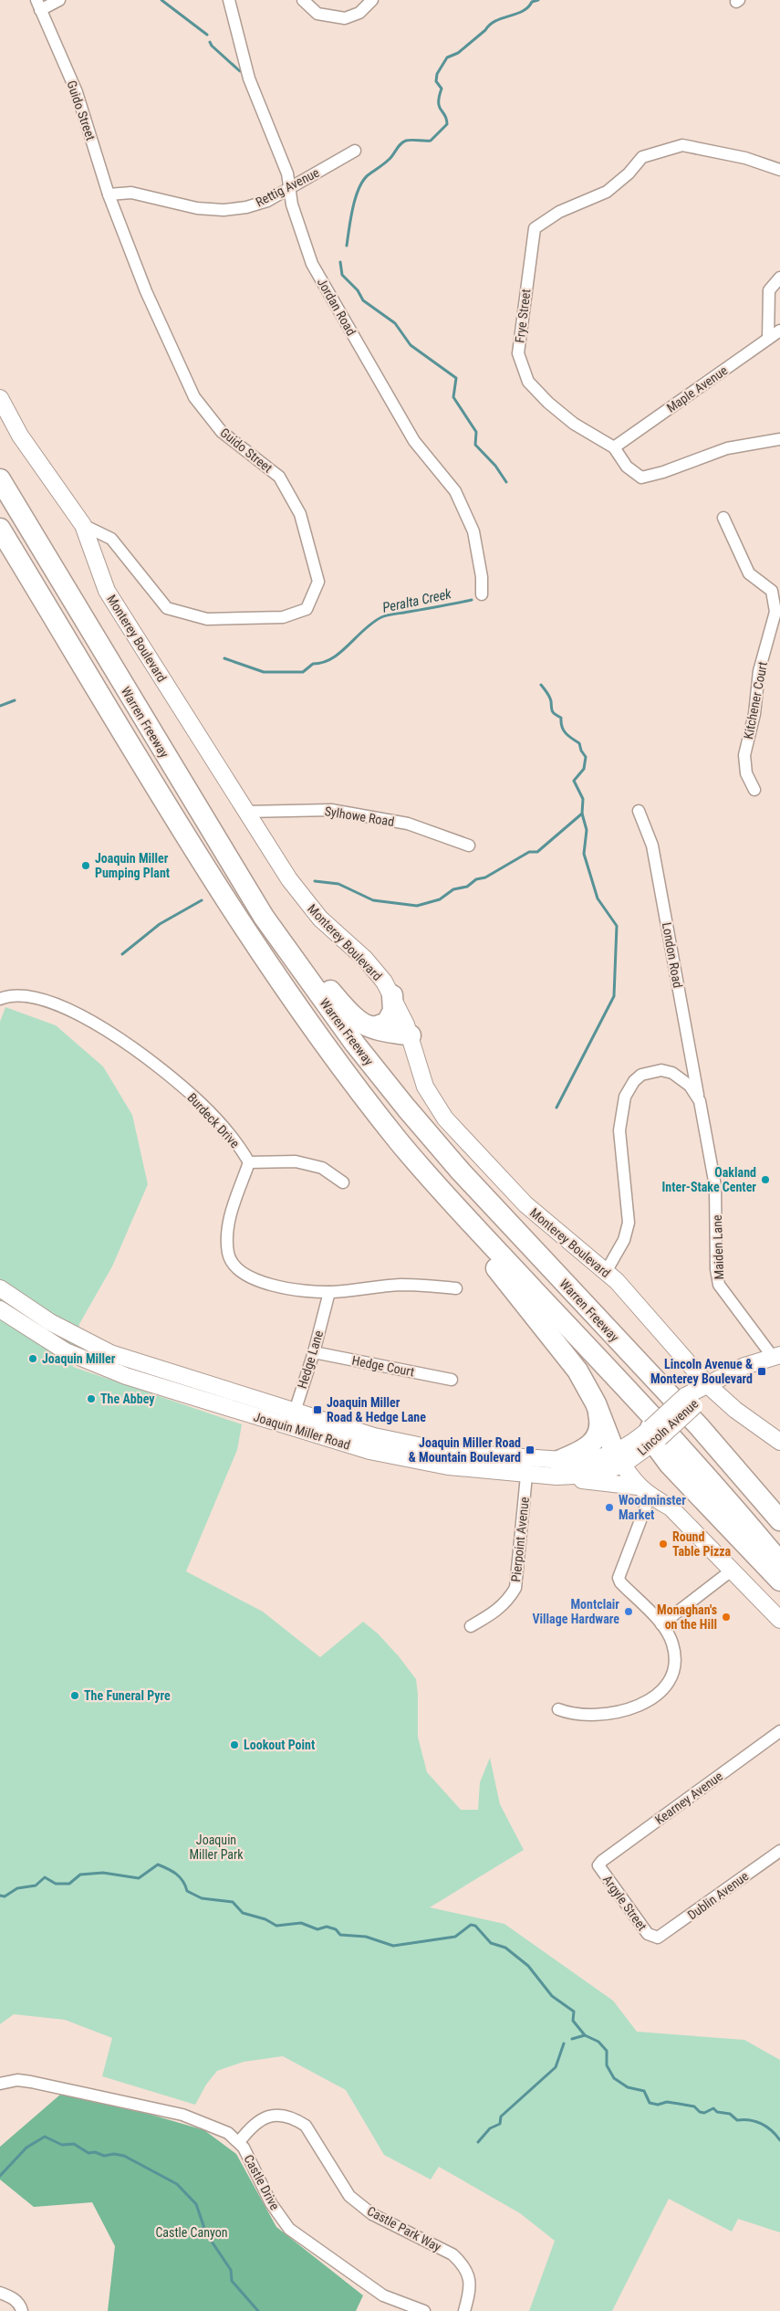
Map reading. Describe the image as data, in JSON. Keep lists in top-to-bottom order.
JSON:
{
  "streets": {
    "highway": ["Warren Freeway"],
    "main road": ["Monterey Boulevard", "Lincoln Avenue", "Joaquin Miller Road"],
    "street": [
      "Guido Street",
      "Rettig Avenue",
      "Jordan Road",
      "Frye Street",
      "Maple Avenue",
      "Kitchener Court",
      "Sylhowe Road",
      "London Road",
      "Burdeck Drive",
      "Maiden Lane",
      "Hedge Lane",
      "Hedge Court",
      "Pierpoint Avenue",
      "Kearney Avenue",
      "Dublin Avenue",
      "Argyle Street",
      "Castle Drive",
      "Castle Park Way"
    ]
  },
  "crossings": [
    ["Guido Street", "Rettig Avenue"],
    ["Guido Street", "Monterey Boulevard"],
    ["Rettig Avenue", "Jordan Road"],
    ["Frye Street", "Maple Avenue"],
    ["Monterey Boulevard", "Sylhowe Road"],
    ["Monterey Boulevard", "Maiden Lane"],
    ["Monterey Boulevard", "Lincoln Avenue"],
    ["London Road", "Maiden Lane"],
    ["Maiden Lane", "Lincoln Avenue"],
    ["Hedge Lane", "Hedge Court"],
    ["Hedge Lane", "Joaquin Miller Road"],
    ["Lincoln Avenue", "Joaquin Miller Road"],
    ["Joaquin Miller Road", "Pierpoint Avenue"],
    ["Kearney Avenue", "Argyle Street"],
    ["Dublin Avenue", "Argyle Street"],
    ["Castle Drive", "Castle Park Way"]
  ],
  "water": ["Peralta Creek"],
  "parks": ["Joaquin Miller Park", "Castle Canyon"],
  "places": {
    "other": [
      "Joaquin Miller Pumping Plant",
      "Oakland Inter-Stake Center",
      "Joaquin Miller",
      "The Abbey",
      "Woodminster Market",
      "Round Table Pizza",
      "Montclair Village Hardware",
      "Monaghan's on the Hill",
      "The Funeral Pyre",
      "Lookout Point"
    ],
    "transit": ["Lincoln Avenue & Monterey Boulevard", "Joaquin Miller Road & Hedge Lane", "Joaquin Miller Road & Mountain Boulevard"]
  }
}
